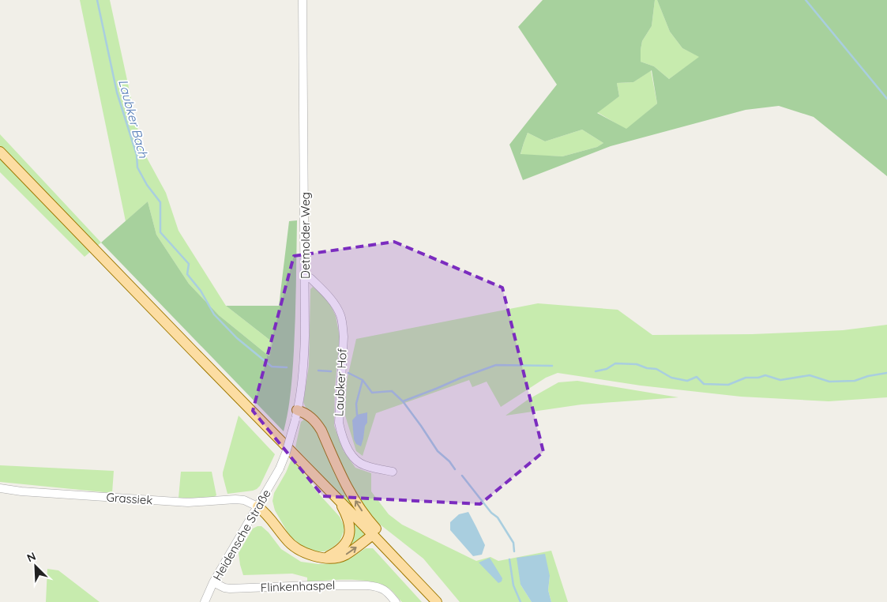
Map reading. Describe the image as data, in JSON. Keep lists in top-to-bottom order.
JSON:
{
  "streets": {
    "street": [
      "Detmolder Weg",
      "Laubker Hof",
      "Grassiek",
      "Heidensche Straße",
      "Flinkenhaspel"
    ]
  },
  "crossings": [
    ["Detmolder Weg", "Laubker Hof"],
    ["Detmolder Weg", "Heidensche Straße"],
    ["Grassiek", "Heidensche Straße"],
    ["Heidensche Straße", "Flinkenhaspel"]
  ],
  "water": ["Laubker Bach"],
  "north": "top left"
}
